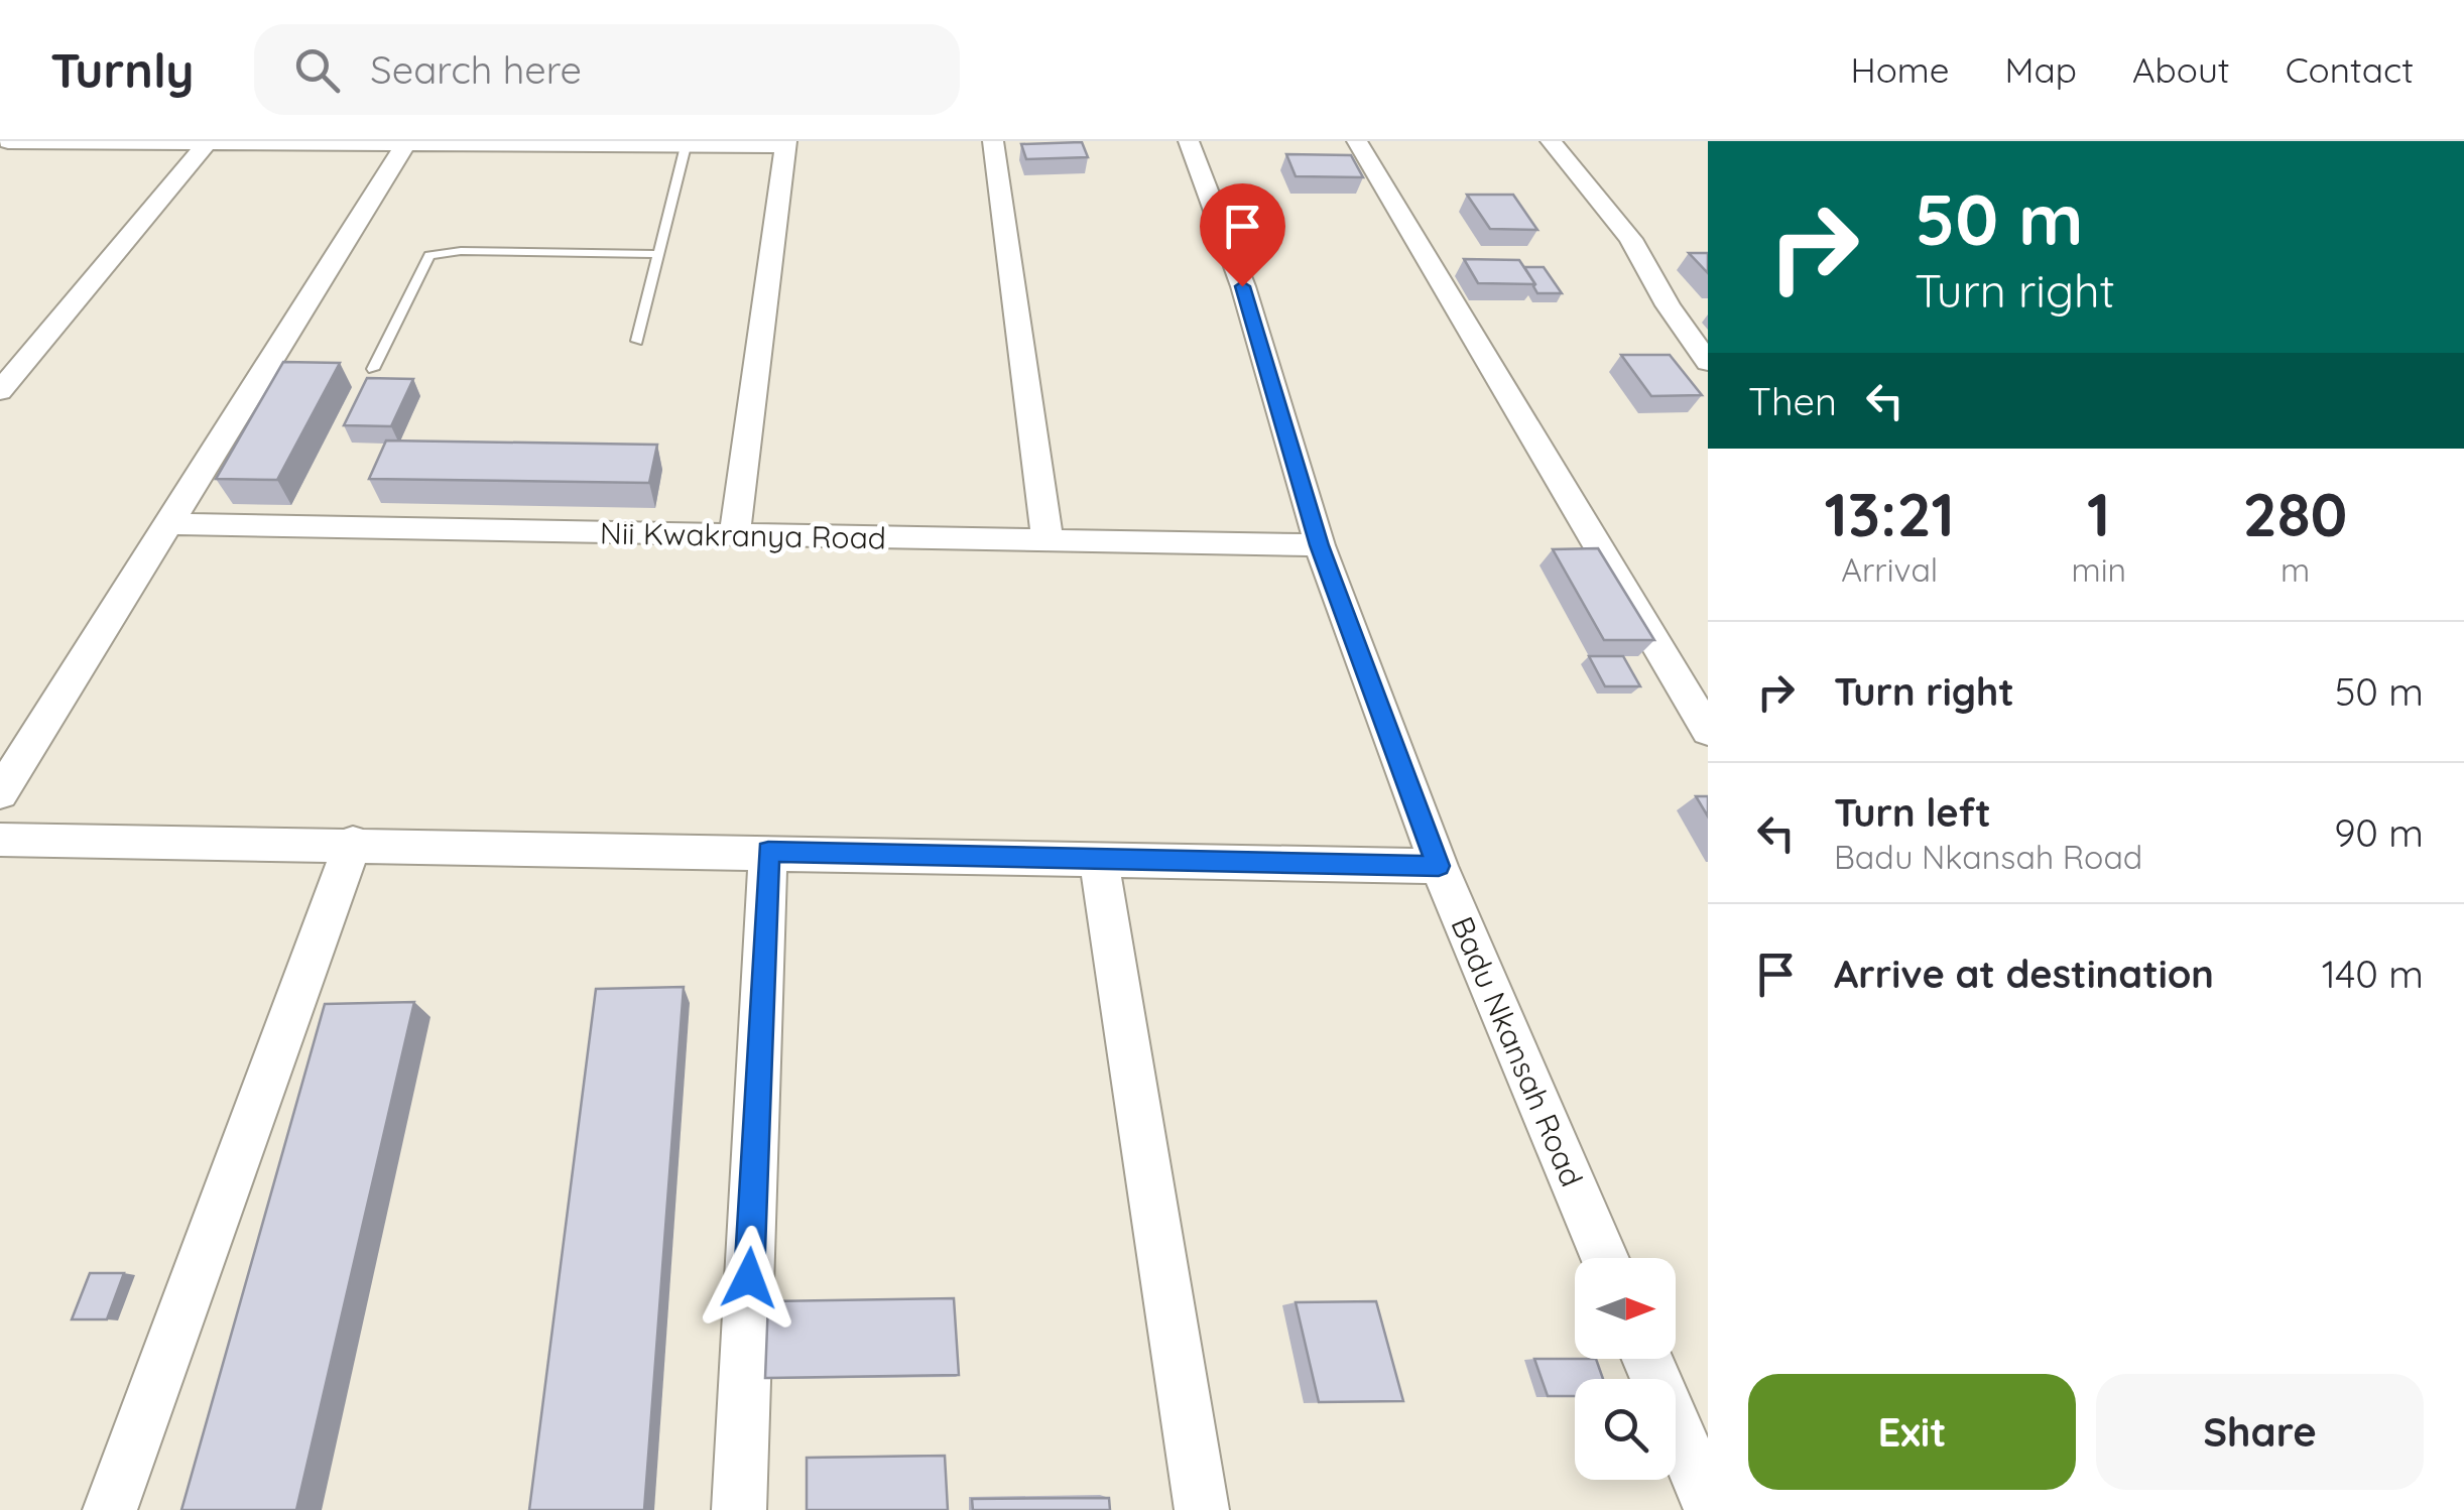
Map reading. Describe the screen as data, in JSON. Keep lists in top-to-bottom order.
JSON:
{
  "streets": {
    "street": ["Nii Kwakranya Road", "Badu Nkansah Road"]
  },
  "crossings": [
    ["Nii Kwakranya Road", "Badu Nkansah Road"]
  ],
  "north": "right",
  "page": {
    "header": "Turnly",
    "search": "Search here",
    "nav": [
      "Home",
      "Map",
      "About",
      "Contact"
    ],
    "turn": ["50 m", "Turn right"],
    "then": "Then",
    "eta": [
      "13:21",
      "Arrival",
      "1",
      "min",
      "280",
      "m"
    ],
    "list": [
      {
        "name": "Turn right",
        "value": "50 m"
      },
      {
        "name": "Turn left",
        "note": "Badu Nkansah Road",
        "value": "90 m"
      },
      {
        "name": "Arrive at destination",
        "value": "140 m"
      }
    ],
    "buttons": ["Exit", "Share"]
  }
}
